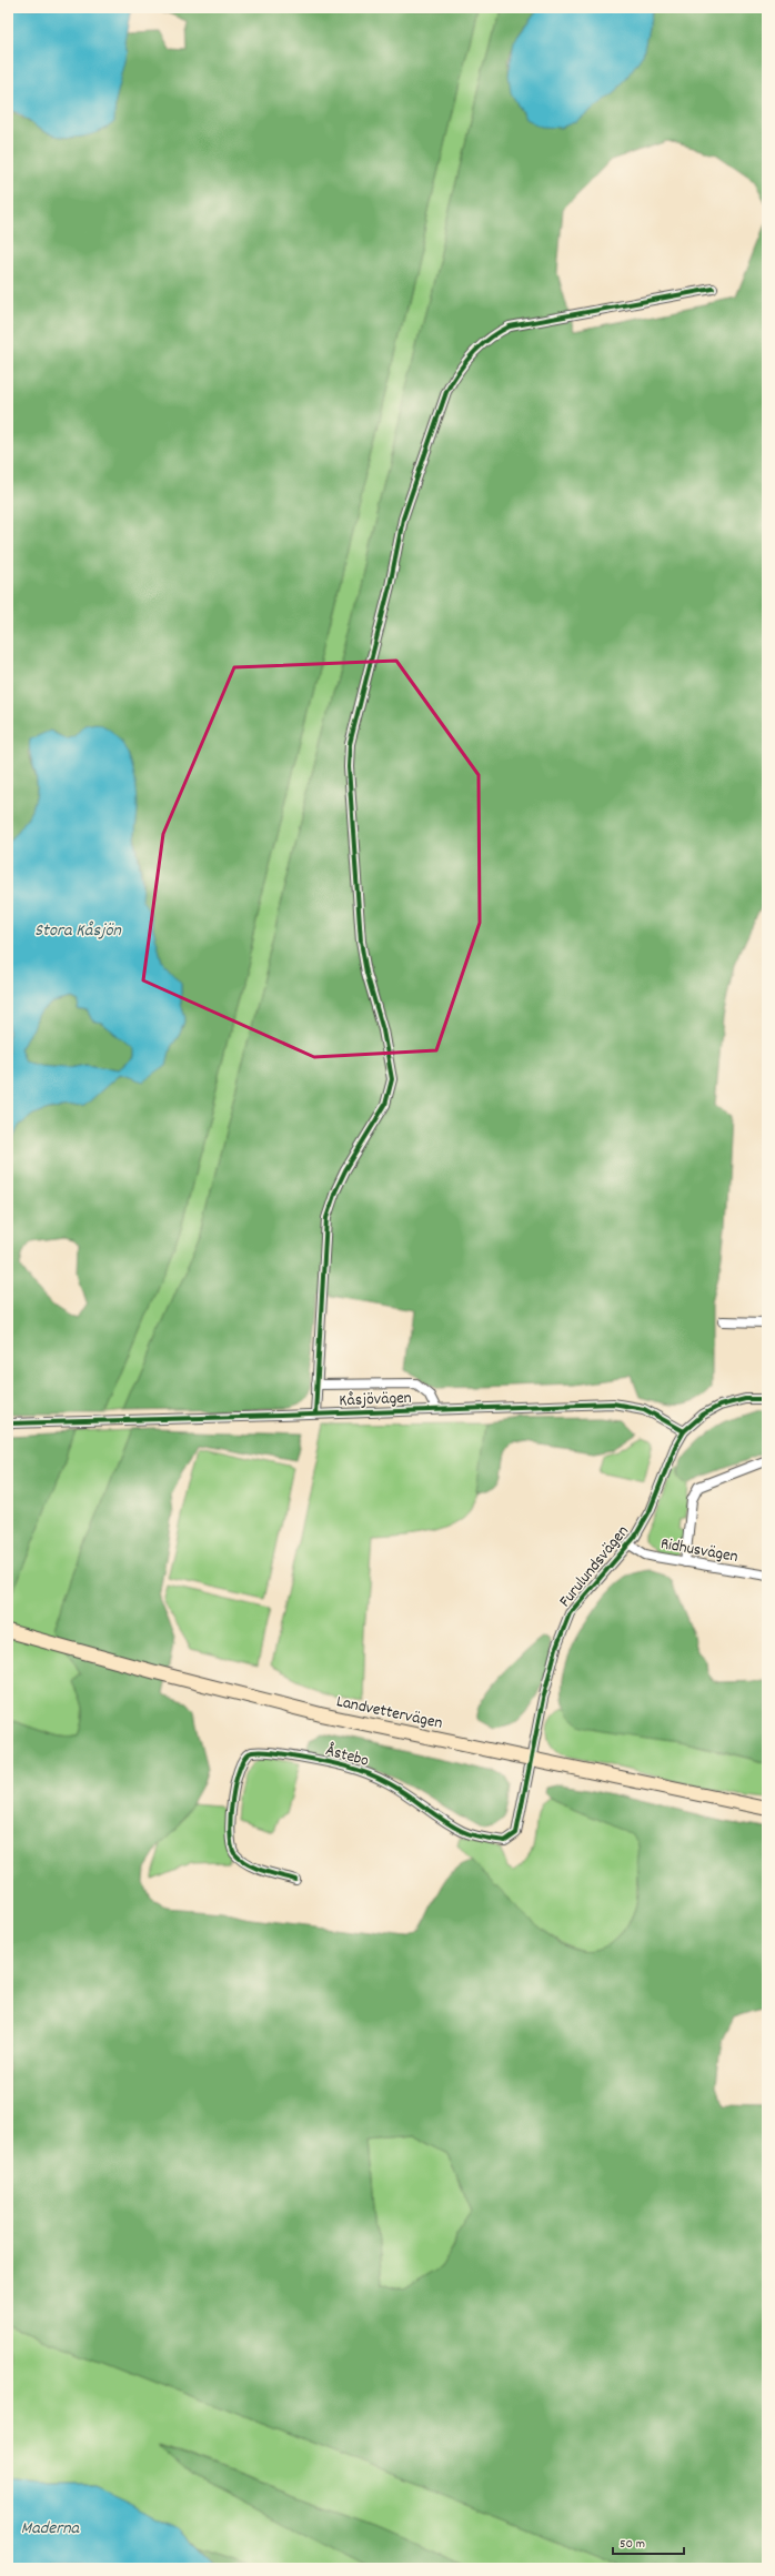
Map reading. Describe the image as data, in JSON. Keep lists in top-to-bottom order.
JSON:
{
  "streets": {
    "street": [
      "Kåsjövägen",
      "Ridhusvägen",
      "Furulundsvägen",
      "Landvettervägen",
      "Åstebo"
    ]
  },
  "crossings": [
    ["Kåsjövägen", "Furulundsvägen"],
    ["Ridhusvägen", "Furulundsvägen"],
    ["Furulundsvägen", "Landvettervägen"],
    ["Furulundsvägen", "Åstebo"],
    ["Landvettervägen", "Åstebo"]
  ],
  "water": ["Stora Kåsjön", "Maderna"],
  "scale_bar": "50 m"
}
